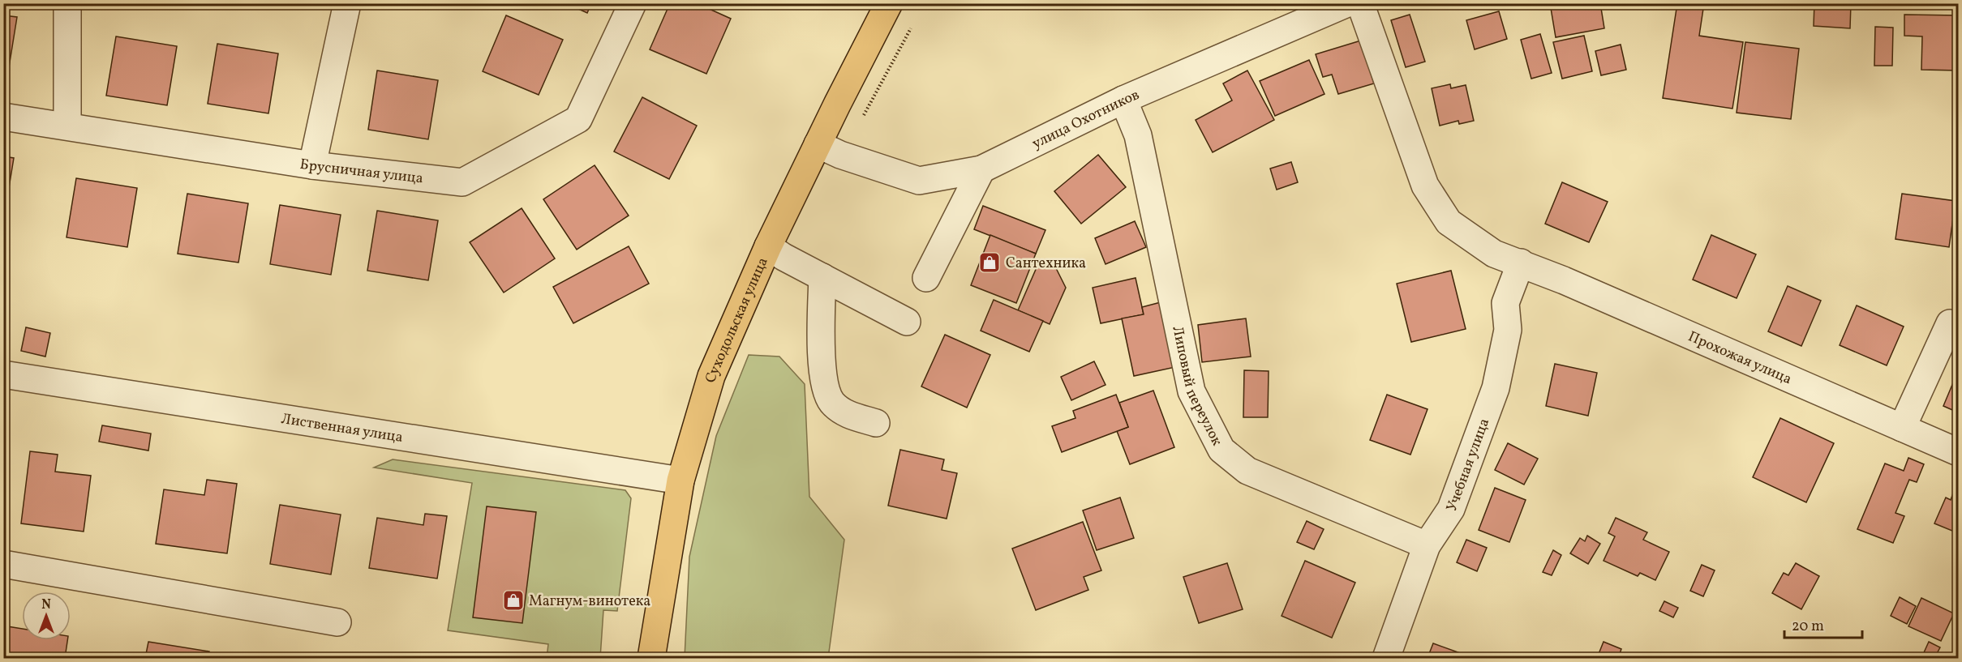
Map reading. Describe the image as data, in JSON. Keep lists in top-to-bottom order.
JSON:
{
  "streets": {
    "main road": ["Суходольская улица"],
    "street": [
      "улица Охотников",
      "Брусничная улица",
      "Прохожая улица",
      "Липовый переулок",
      "Лиственная улица",
      "Учебная улица"
    ]
  },
  "crossings": [
    ["улица Охотников", "Суходольская улица"],
    ["улица Охотников", "Липовый переулок"],
    ["Суходольская улица", "Лиственная улица"],
    ["Прохожая улица", "Учебная улица"],
    ["Липовый переулок", "Учебная улица"]
  ],
  "places": {
    "shop": ["Сантехника", "Магнум-винотека"]
  },
  "scale_bar": "20 m",
  "north": "top"
}
